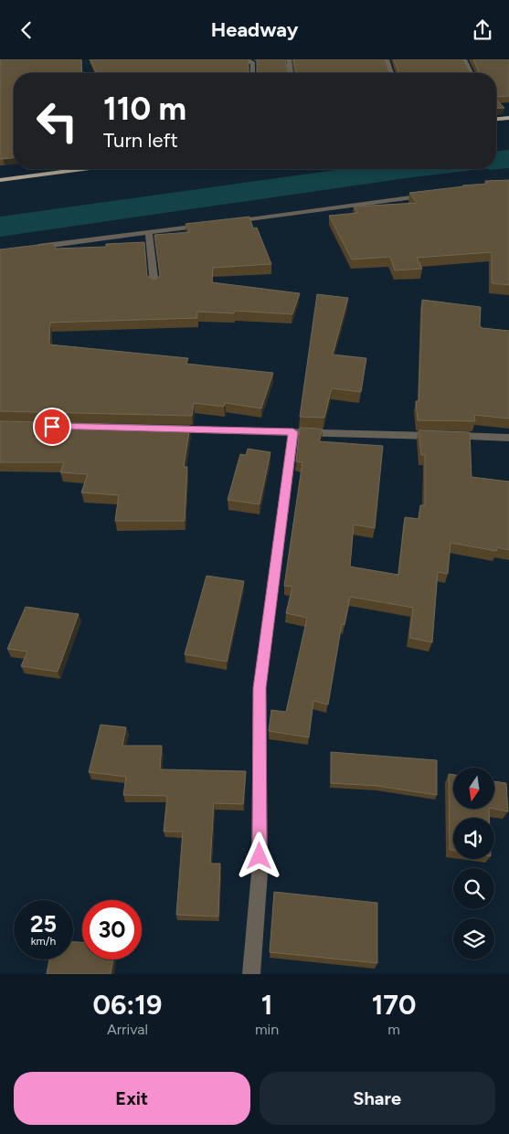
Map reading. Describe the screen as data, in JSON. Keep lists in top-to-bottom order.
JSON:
{
  "north": "bottom",
  "page": {
    "header": "Headway",
    "turn": ["110 m", "Turn left"],
    "speed": "25 km/h",
    "limit": "30",
    "eta": [
      "06:19",
      "Arrival",
      "1",
      "min",
      "170",
      "m"
    ],
    "buttons": ["Exit", "Share"]
  }
}
